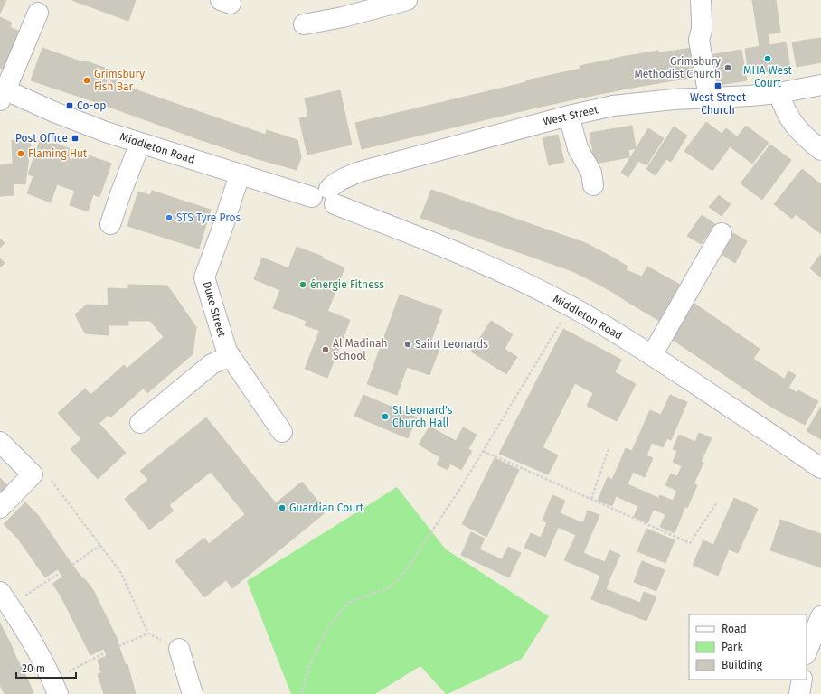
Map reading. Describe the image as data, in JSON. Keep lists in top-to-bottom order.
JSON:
{
  "streets": {
    "street": ["West Street", "Middleton Road", "Duke Street"]
  },
  "crossings": [
    ["West Street", "Middleton Road"],
    ["Middleton Road", "Duke Street"]
  ],
  "places": {
    "other": [
      "MHA West Court",
      "Grimsbury Methodist Church",
      "Grimsbury Fish Bar",
      "Flaming Hut",
      "STS Tyre Pros",
      "énergie Fitness",
      "Saint Leonards",
      "Al Madinah School",
      "St Leonard's Church Hall",
      "Guardian Court"
    ],
    "transit": ["West Street Church", "Co-op", "Post Office"]
  },
  "legend": ["Road", "Park", "Building"],
  "scale_bar": "20 m"
}
